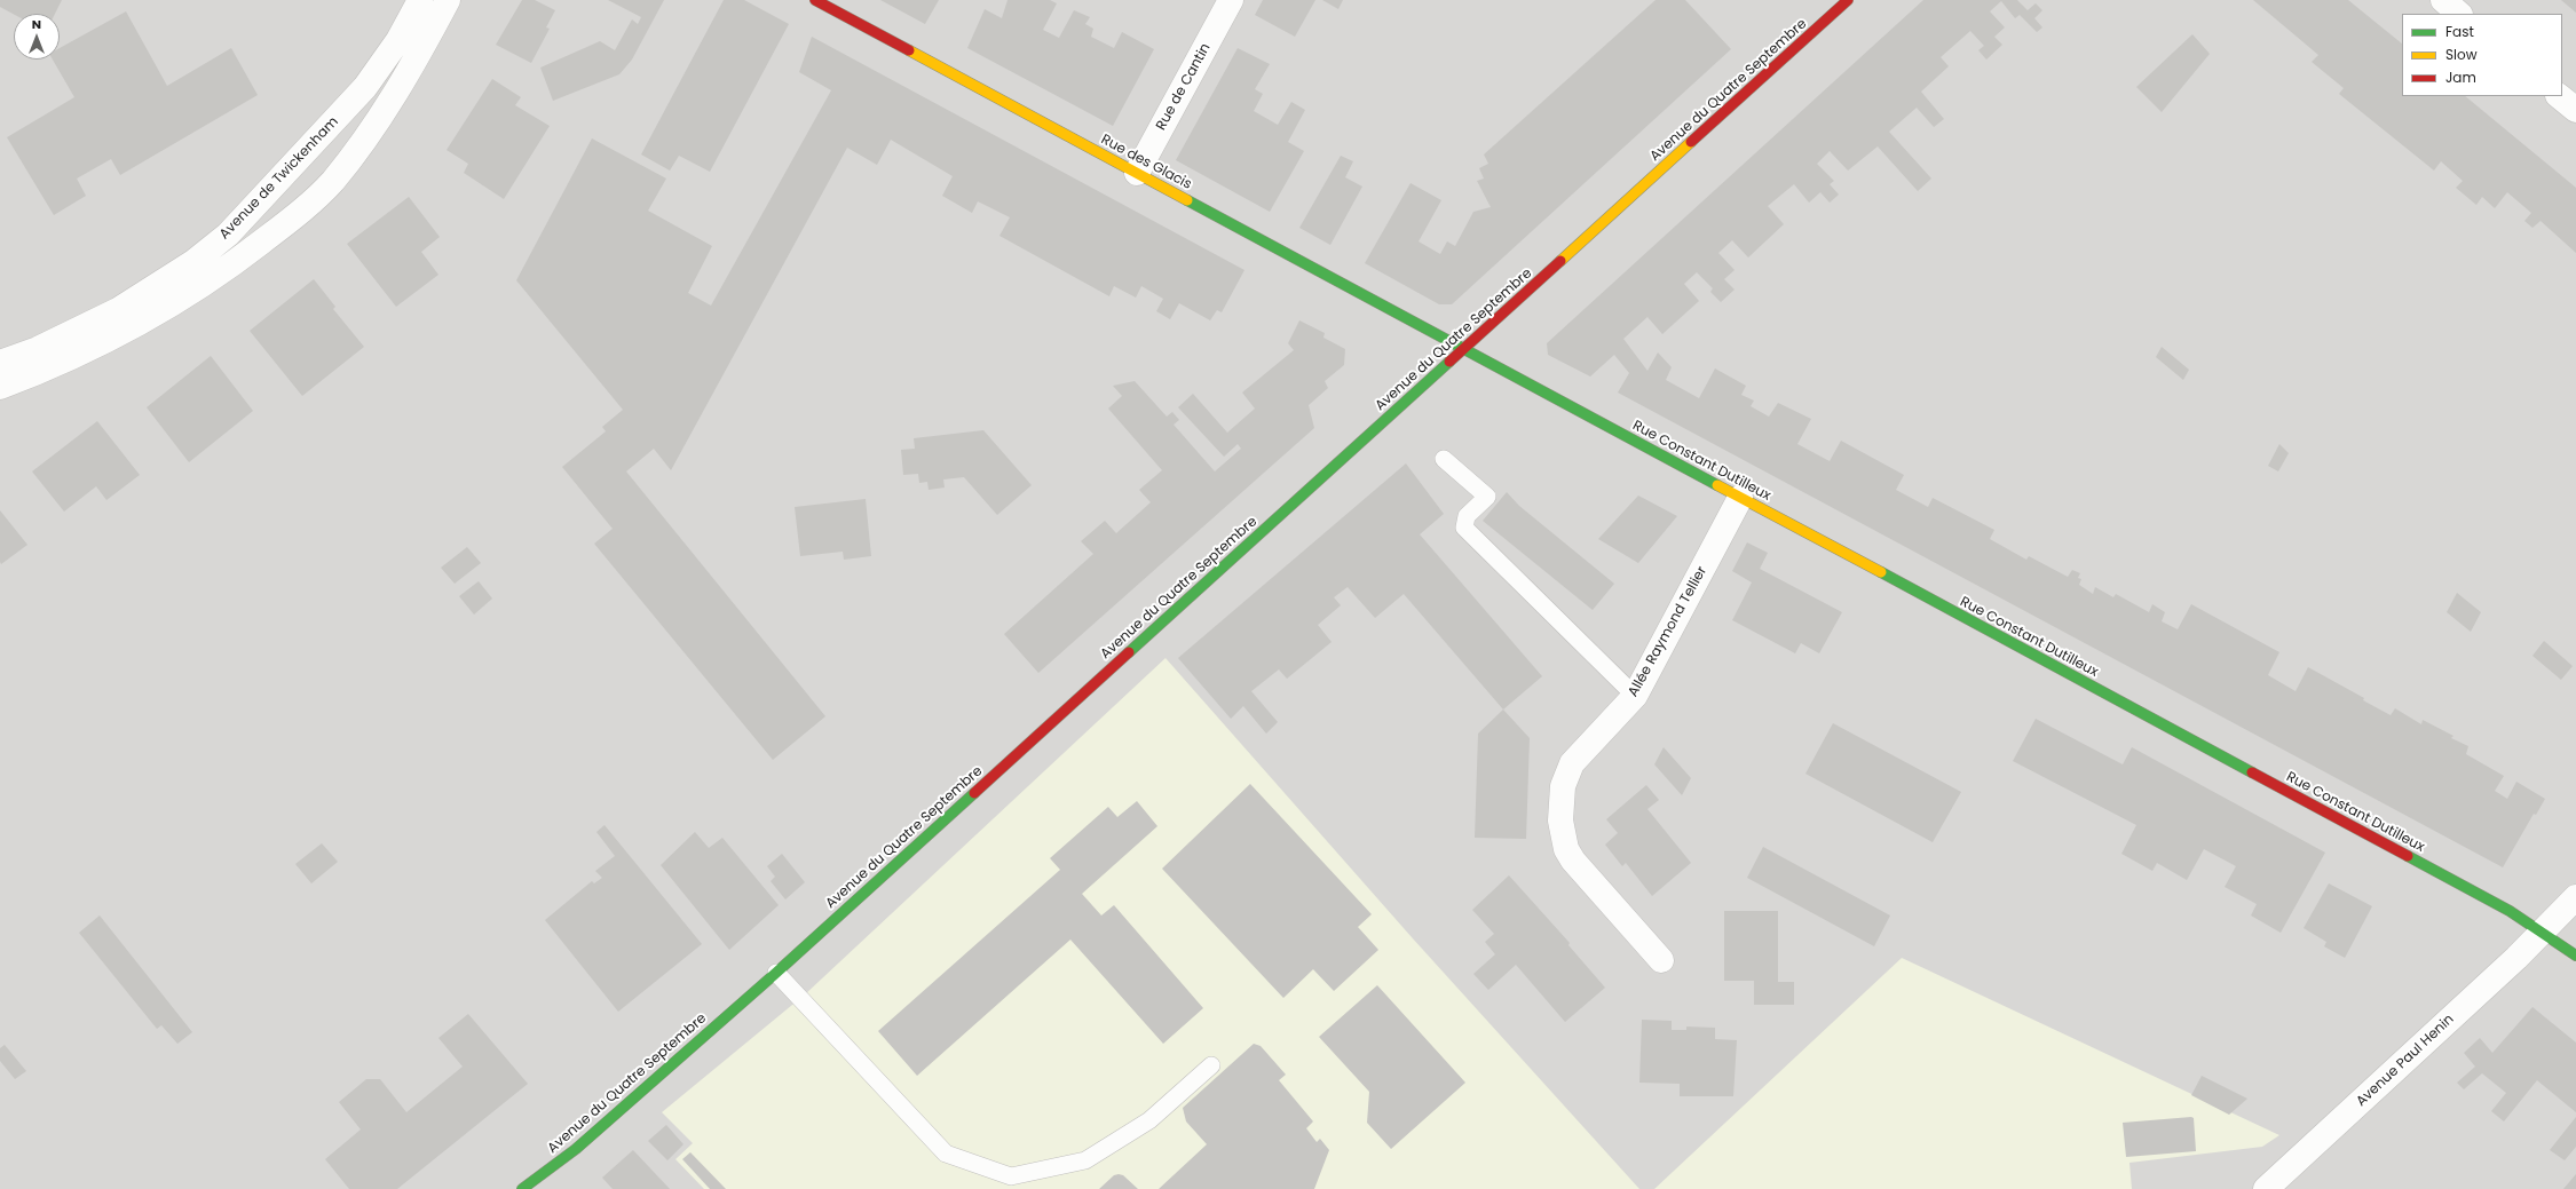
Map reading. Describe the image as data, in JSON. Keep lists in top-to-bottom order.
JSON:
{
  "streets": {
    "street": [
      "Rue de Cantin",
      "Avenue du Quatre Septembre",
      "Rue des Glacis",
      "Avenue de Twickenham",
      "Rue Constant Dutilleux",
      "Allée Raymond Tellier",
      "Avenue Paul Henin"
    ]
  },
  "crossings": [
    ["Rue de Cantin", "Rue des Glacis"],
    ["Avenue du Quatre Septembre", "Rue des Glacis"],
    ["Avenue du Quatre Septembre", "Rue Constant Dutilleux"],
    ["Rue des Glacis", "Rue Constant Dutilleux"],
    ["Rue Constant Dutilleux", "Allée Raymond Tellier"],
    ["Rue Constant Dutilleux", "Avenue Paul Henin"]
  ],
  "legend": ["Fast", "Slow", "Jam"],
  "north": "top"
}
